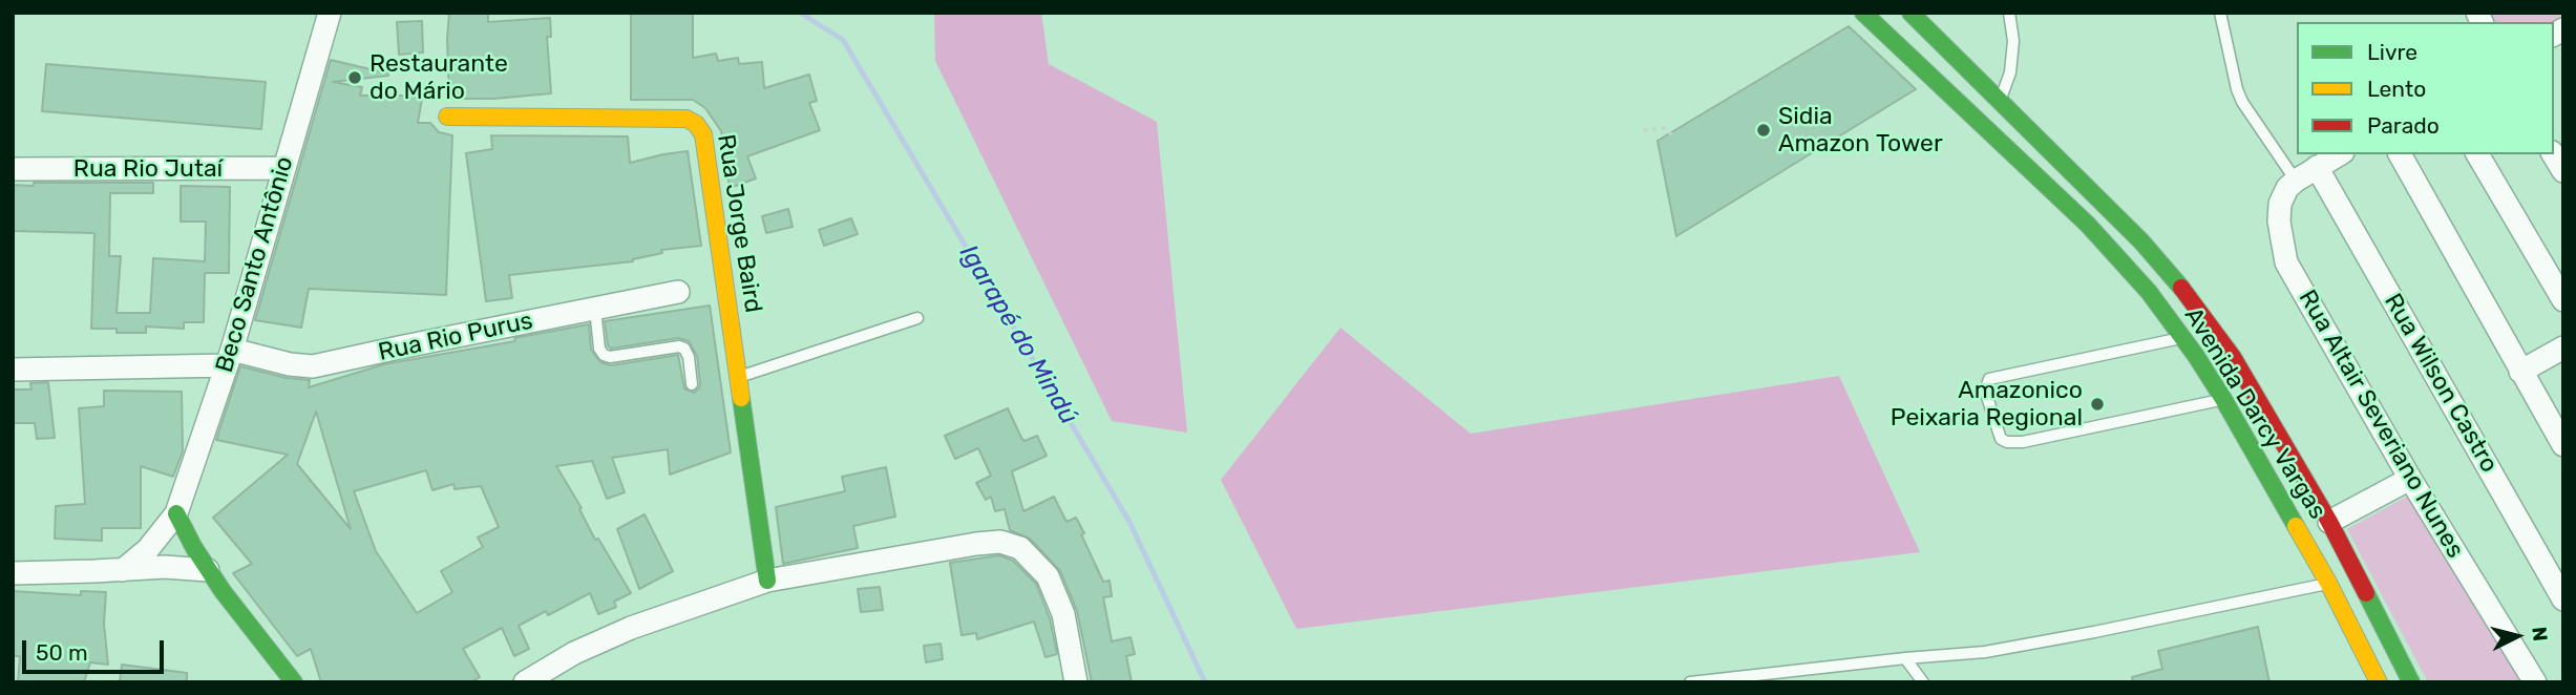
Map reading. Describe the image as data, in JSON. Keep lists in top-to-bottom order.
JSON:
{
  "streets": {
    "main road": ["Rua Jorge Baird", "Avenida Darcy Vargas"],
    "street": [
      "Rua Rio Jutaí",
      "Beco Santo Antônio",
      "Rua Rio Purus",
      "Rua Wilson Castro",
      "Rua Altair Severiano Nunes"
    ]
  },
  "crossings": [
    ["Rua Rio Jutaí", "Beco Santo Antônio"],
    ["Beco Santo Antônio", "Rua Rio Purus"],
    ["Rua Wilson Castro", "Rua Altair Severiano Nunes"]
  ],
  "water": ["Igarapé do Mindú"],
  "places": ["Restaurante do Mário", "Sidia Amazon Tower", "Amazonico Peixaria Regional"],
  "legend": ["Livre", "Lento", "Parado"],
  "scale_bar": "50 m",
  "north": "right"
}
